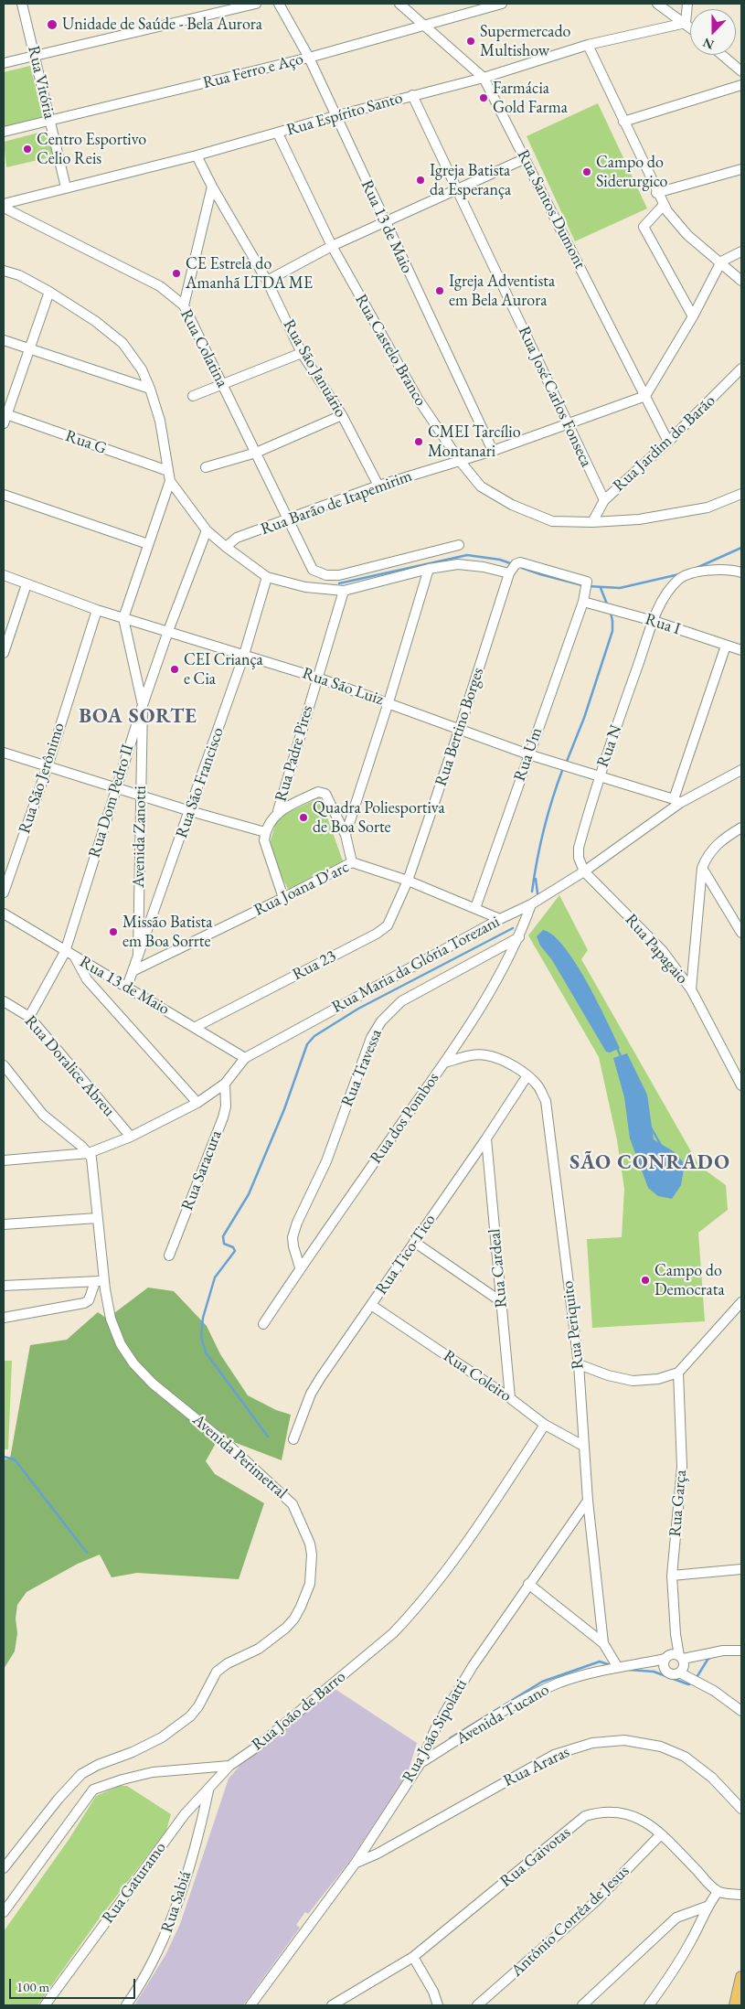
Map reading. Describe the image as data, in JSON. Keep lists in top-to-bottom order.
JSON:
{
  "streets": {
    "street": [
      "Rua Ferro e Aço",
      "Rua Vitória",
      "Rua Espírito Santo",
      "Rua Santos Dumont",
      "Rua 13 de Maio",
      "Rua Colatina",
      "Rua Castelo Branco",
      "Rua São Januário",
      "Rua José Carlos Fonseca",
      "Rua G",
      "Rua Jardim do Barão",
      "Rua Barão de Itapemirim",
      "Rua I",
      "Rua São Luiz",
      "Rua Bertino Borges",
      "Rua N",
      "Rua Padre Pires",
      "Rua Um",
      "Rua São Jerônimo",
      "Rua São Francisco",
      "Rua Dom Pedro II",
      "Avenida Zanotti",
      "Rua Joana D'arc",
      "Rua Papagaio",
      "Rua Maria da Glória Torezani",
      "Rua 23",
      "Rua Doralice Abreu",
      "Rua Travessa",
      "Rua dos Pombos",
      "Rua Saracura",
      "Rua Tico-Tico",
      "Rua Cardeal",
      "Rua Periquito",
      "Rua Coleiro",
      "Avenida Perimetral",
      "Rua Garça",
      "Rua João de Barro",
      "Avenida Tucano",
      "Rua João Sipolatti",
      "Rua Araras",
      "Rua Gaivotas",
      "Rua Gaturamo",
      "Rua Sabiá",
      "Antônio Corrêa de Jesus"
    ]
  },
  "crossings": [
    ["Rua Ferro e Aço", "Rua Vitória"],
    ["Rua Ferro e Aço", "Rua Santos Dumont"],
    ["Rua Ferro e Aço", "Rua 13 de Maio"],
    ["Rua Vitória", "Rua Espírito Santo"],
    ["Rua Espírito Santo", "Rua Santos Dumont"],
    ["Rua Espírito Santo", "Rua 13 de Maio"],
    ["Rua Espírito Santo", "Rua Colatina"],
    ["Rua Espírito Santo", "Rua Castelo Branco"],
    ["Rua Espírito Santo", "Rua São Januário"],
    ["Rua Espírito Santo", "Rua José Carlos Fonseca"],
    ["Rua Santos Dumont", "Rua Jardim do Barão"],
    ["Rua Santos Dumont", "Rua Barão de Itapemirim"],
    ["Rua 13 de Maio", "Rua Barão de Itapemirim"],
    ["Rua 13 de Maio", "Rua São Francisco"],
    ["Rua 13 de Maio", "Rua Dom Pedro II"],
    ["Rua 13 de Maio", "Rua Maria da Glória Torezani"],
    ["Rua 13 de Maio", "Rua 23"],
    ["Rua Colatina", "Rua Barão de Itapemirim"],
    ["Rua Castelo Branco", "Rua Jardim do Barão"],
    ["Rua Castelo Branco", "Rua Barão de Itapemirim"],
    ["Rua São Januário", "Rua Barão de Itapemirim"],
    ["Rua José Carlos Fonseca", "Rua Jardim do Barão"],
    ["Rua José Carlos Fonseca", "Rua Barão de Itapemirim"],
    ["Rua I", "Rua N"],
    ["Rua I", "Rua Um"],
    ["Rua São Luiz", "Rua Bertino Borges"],
    ["Rua São Luiz", "Rua N"],
    ["Rua São Luiz", "Rua Padre Pires"],
    ["Rua São Luiz", "Rua Um"],
    ["Rua São Luiz", "Rua São Jerônimo"],
    ["Rua São Luiz", "Rua São Francisco"],
    ["Rua São Luiz", "Rua Dom Pedro II"],
    ["Rua São Luiz", "Avenida Zanotti"],
    ["Rua São Luiz", "Rua Maria da Glória Torezani"],
    ["Rua Bertino Borges", "Rua Joana D'arc"],
    ["Rua Bertino Borges", "Rua 23"],
    ["Rua N", "Rua Papagaio"],
    ["Rua N", "Rua Maria da Glória Torezani"],
    ["Rua Um", "Rua Joana D'arc"],
    ["Rua São Francisco", "Avenida Zanotti"],
    ["Rua São Francisco", "Rua Joana D'arc"],
    ["Rua Dom Pedro II", "Avenida Zanotti"],
    ["Rua Dom Pedro II", "Rua Doralice Abreu"],
    ["Rua Joana D'arc", "Rua Maria da Glória Torezani"],
    ["Rua Joana D'arc", "Rua 23"],
    ["Rua Papagaio", "Rua Maria da Glória Torezani"],
    ["Rua Maria da Glória Torezani", "Rua Doralice Abreu"],
    ["Rua Maria da Glória Torezani", "Rua dos Pombos"],
    ["Rua Maria da Glória Torezani", "Rua Saracura"],
    ["Rua Maria da Glória Torezani", "Avenida Perimetral"],
    ["Rua Travessa", "Rua dos Pombos"],
    ["Rua dos Pombos", "Rua Periquito"],
    ["Rua Tico-Tico", "Rua Cardeal"],
    ["Rua Tico-Tico", "Rua Periquito"],
    ["Rua Tico-Tico", "Rua Coleiro"],
    ["Rua Cardeal", "Rua Coleiro"],
    ["Rua Periquito", "Rua Coleiro"],
    ["Rua Periquito", "Avenida Tucano"],
    ["Rua Periquito", "Rua João Sipolatti"],
    ["Rua Coleiro", "Rua João de Barro"],
    ["Rua Garça", "Avenida Tucano"],
    ["Rua João de Barro", "Rua Gaturamo"],
    ["Avenida Tucano", "Rua João Sipolatti"],
    ["Rua João Sipolatti", "Rua Araras"],
    ["Rua Gaivotas", "Antônio Corrêa de Jesus"],
    ["Rua Gaturamo", "Rua Sabiá"]
  ],
  "districts": ["BOA SORTE", "SÃO CONRADO"],
  "places": [
    "Unidade de Saúde - Bela Aurora",
    "Supermercado Multishow",
    "Farmácia Gold Farma",
    "Centro Esportivo Celio Reis",
    "Campo do Siderurgico",
    "Igreja Batista da Esperança",
    "CE Estrela do Amanhã LTDA ME",
    "Igreja Adventista em Bela Aurora",
    "CMEI Tarcílio Montanari",
    "CEI Criança e Cia",
    "Quadra Poliesportiva de Boa Sorte",
    "Missão Batista em Boa Sorrte",
    "Campo do Democrata"
  ],
  "scale_bar": "100 m",
  "north": "bottom"
}
